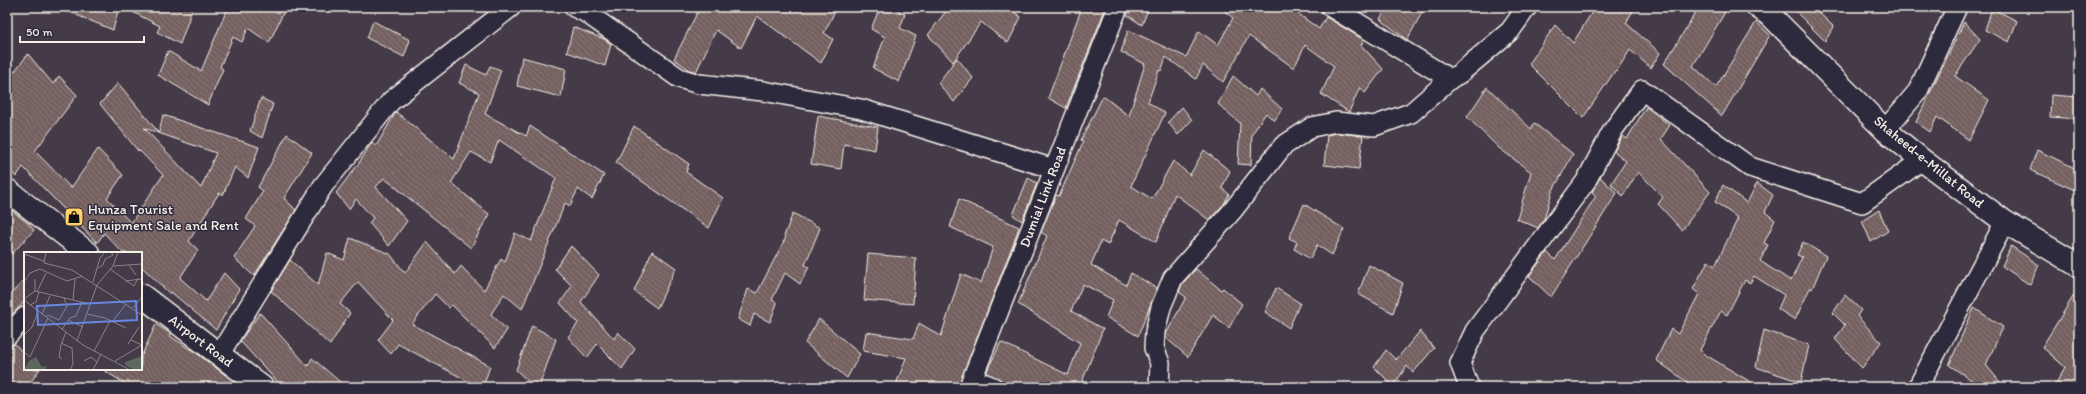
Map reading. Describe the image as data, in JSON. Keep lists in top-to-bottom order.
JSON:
{
  "streets": {
    "main road": ["Shaheed-e-Millat Road", "Airport Road"],
    "street": ["Dumial Link Road"]
  },
  "places": {
    "shop": ["Hunza Tourist Equipment Sale and Rent"]
  },
  "scale_bar": "50 m"
}
